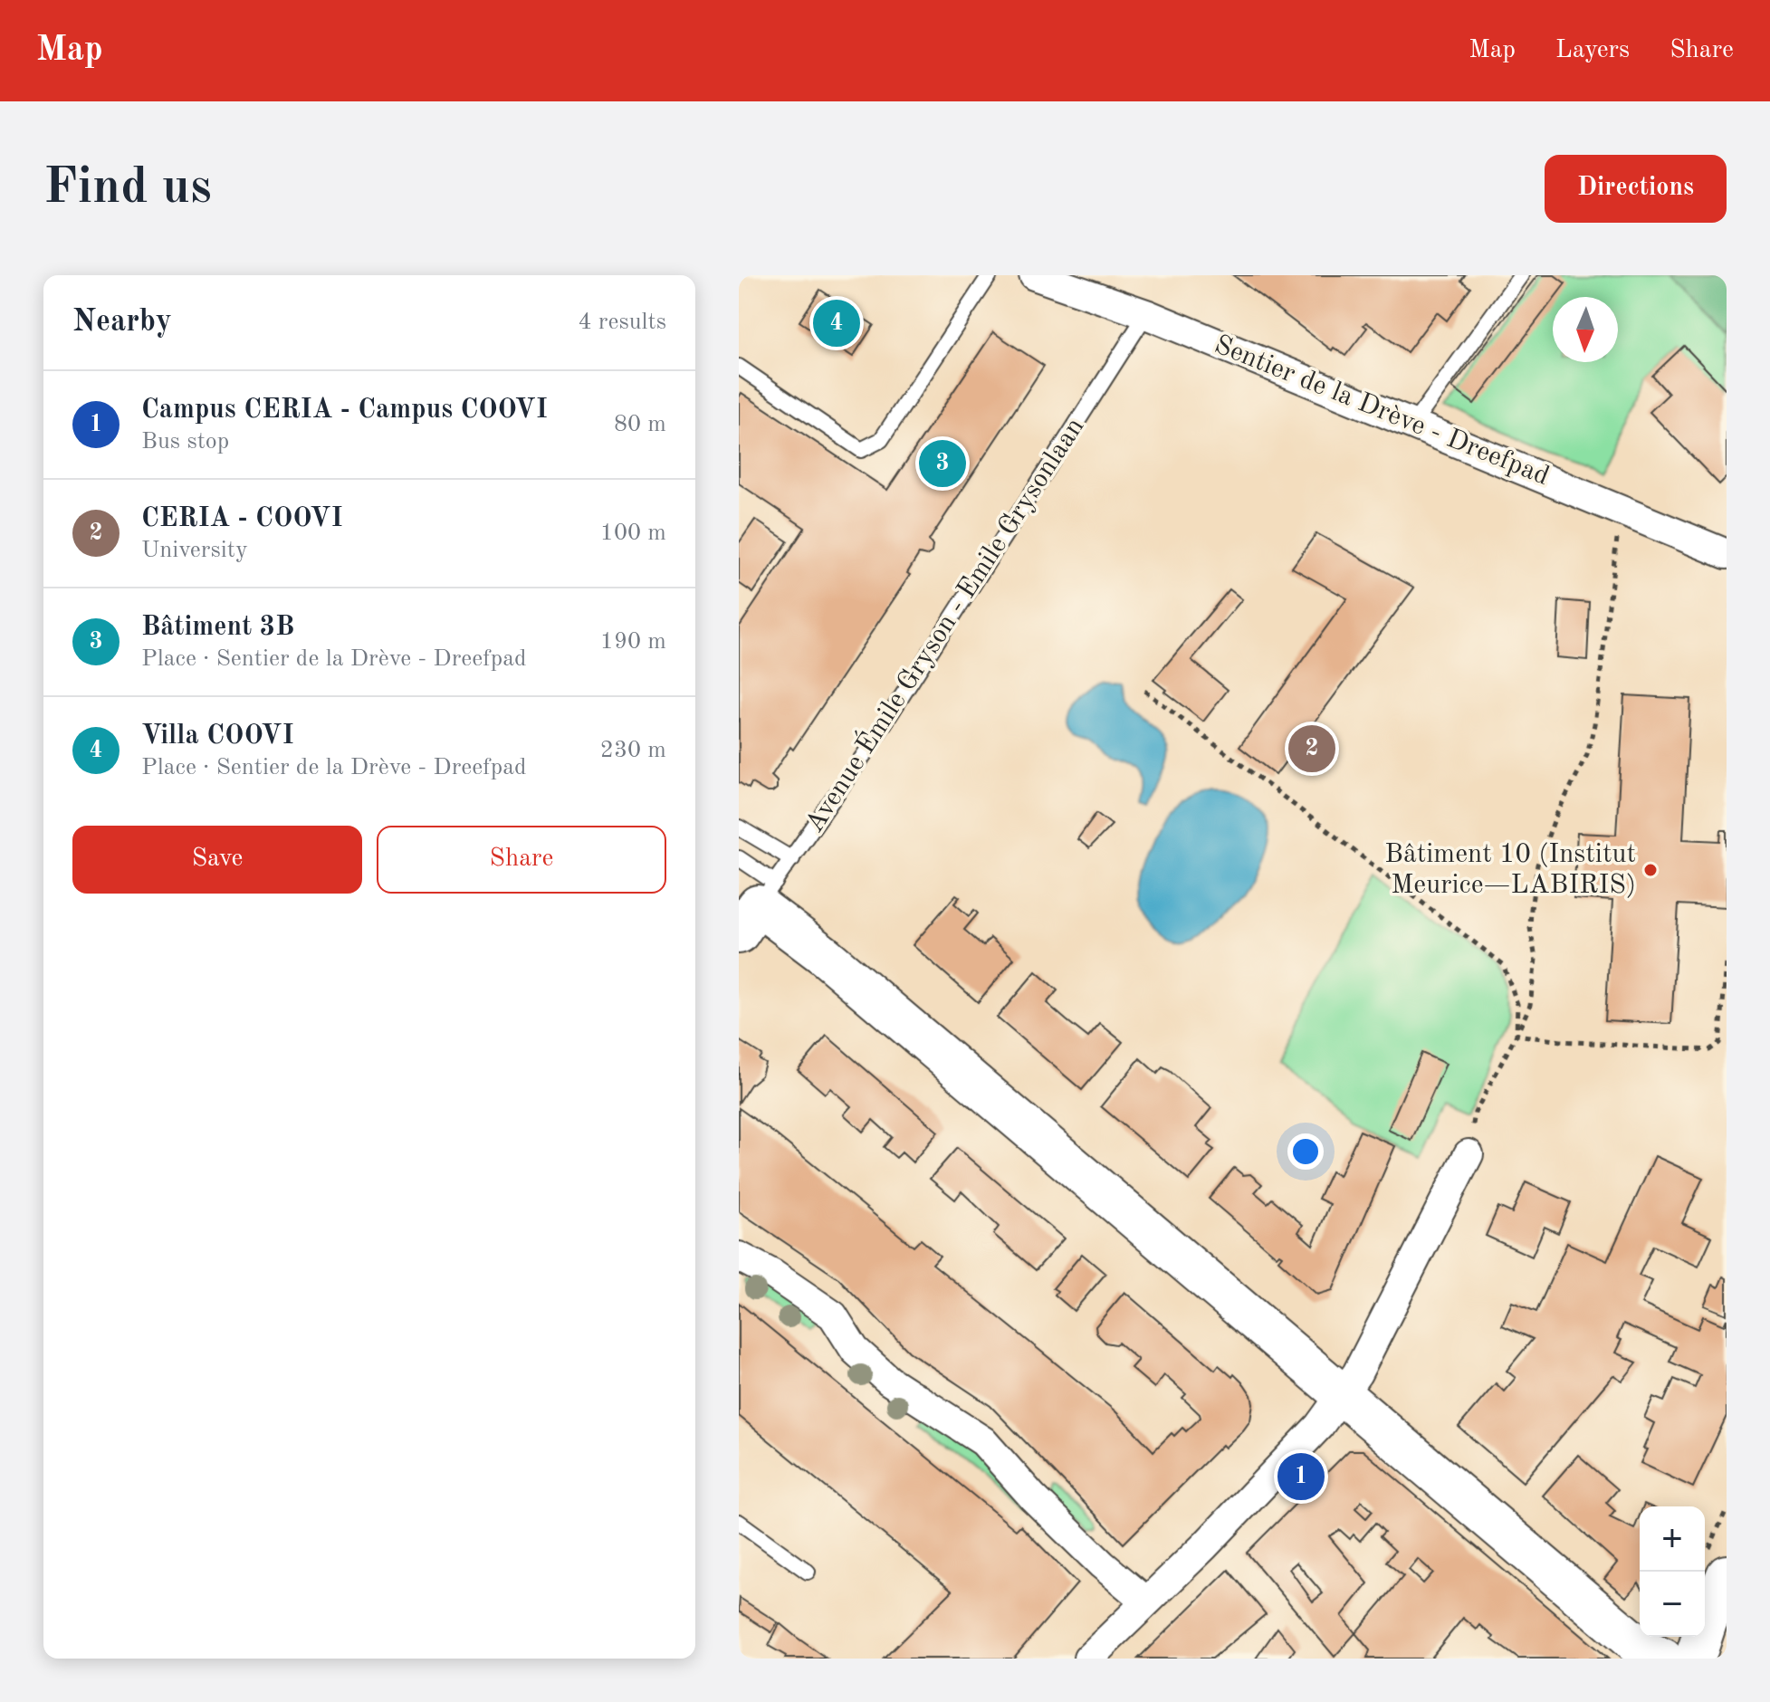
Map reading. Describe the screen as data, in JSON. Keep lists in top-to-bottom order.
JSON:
{
  "streets": {
    "street": ["Sentier de la Drève - Dreefpad"],
    "lane": ["Avenue Émile Gryson - Emile Grysonlaan"]
  },
  "crossings": [
    ["Sentier de la Drève - Dreefpad", "Avenue Émile Gryson - Emile Grysonlaan"]
  ],
  "places": ["Bâtiment 10 (Institut Meurice—LABIRIS)"],
  "north": "bottom",
  "page": {
    "header": "Map",
    "nav": ["Map", "Layers", "Share"],
    "buttons": [
      "Directions",
      ["Save", "Share"]
    ],
    "title": "Find us",
    "heading": ["Nearby", "4 results"],
    "pins": [
      "4",
      "3",
      "2",
      "1"
    ],
    "list": [
      {
        "mark": "1",
        "name": "Campus CERIA - Campus COOVI",
        "note": "Bus stop",
        "value": "80 m"
      },
      {
        "mark": "2",
        "name": "CERIA - COOVI",
        "note": "University",
        "value": "100 m"
      },
      {
        "mark": "3",
        "name": "Bâtiment 3B",
        "note": "Place · Sentier de la Drève - Dreefpad",
        "value": "190 m"
      },
      {
        "mark": "4",
        "name": "Villa COOVI",
        "note": "Place · Sentier de la Drève - Dreefpad",
        "value": "230 m"
      }
    ],
    "map_buttons": ["+", "−"]
  }
}
